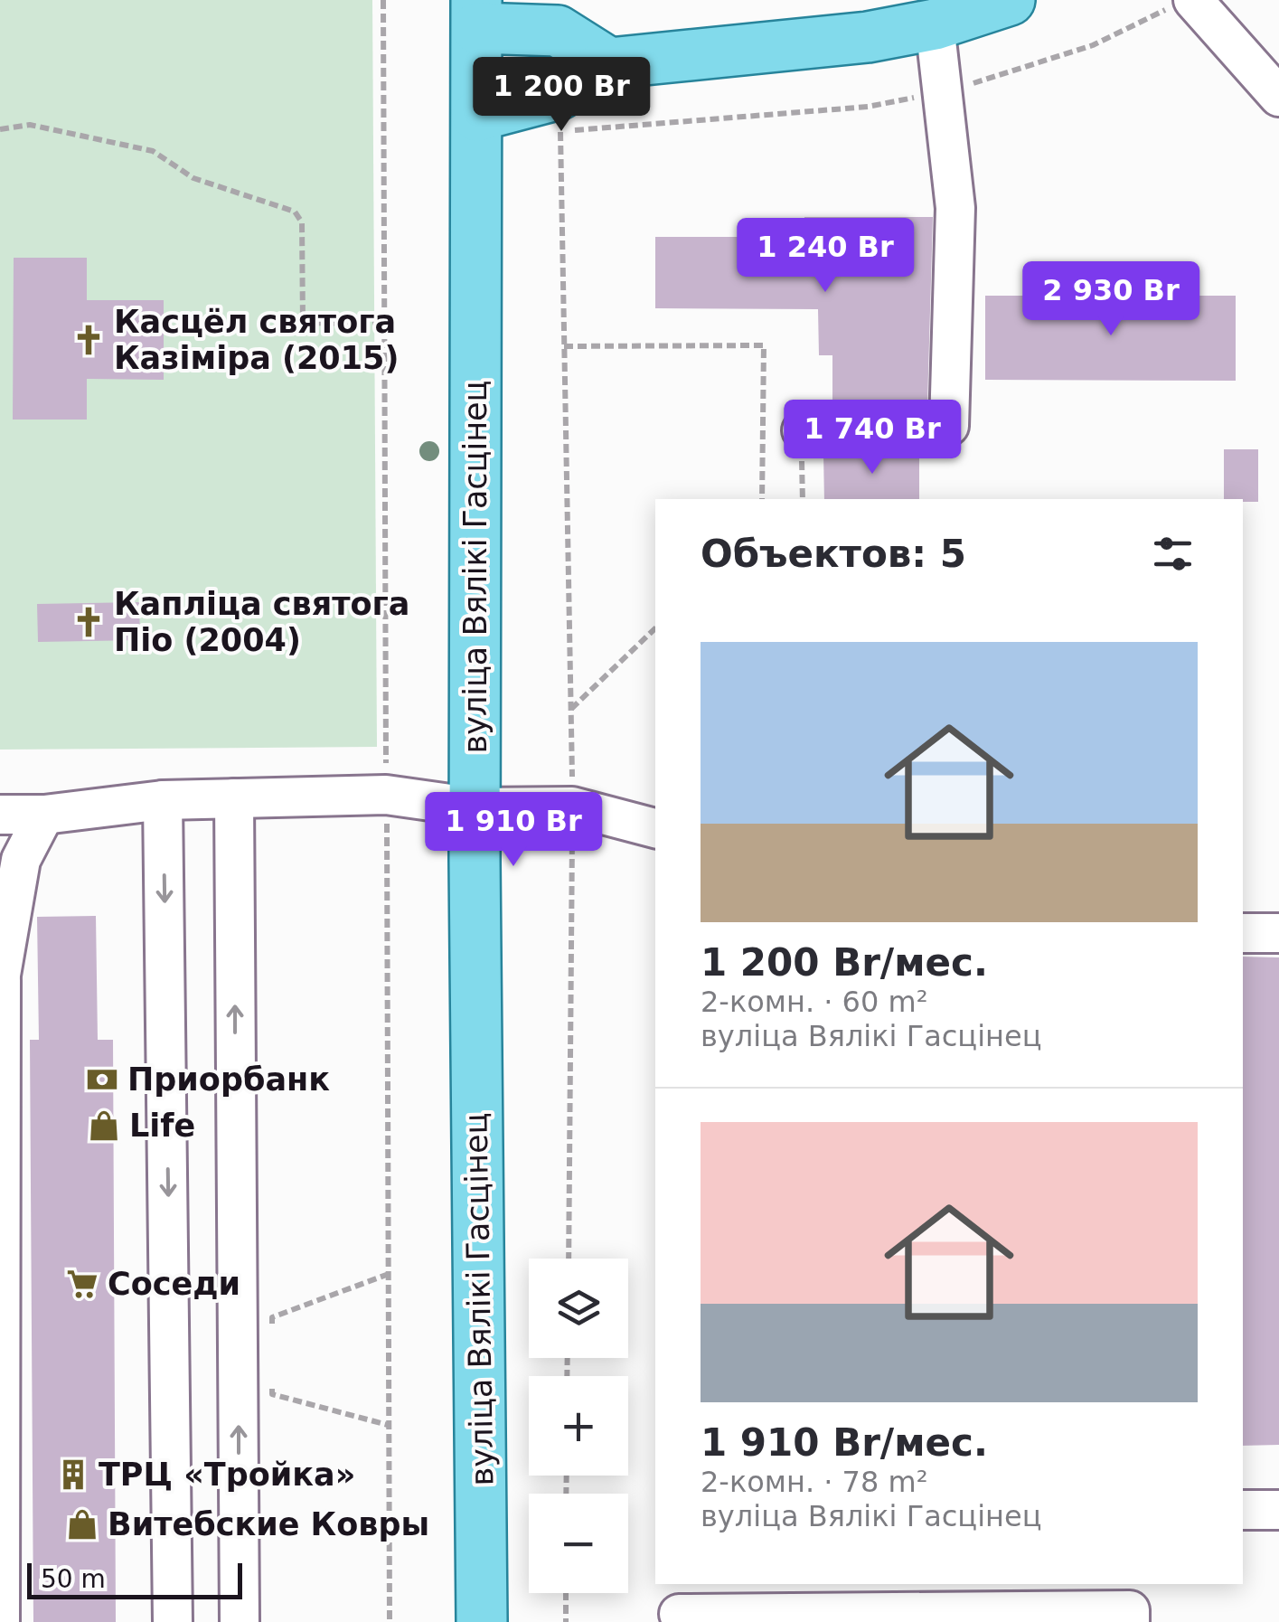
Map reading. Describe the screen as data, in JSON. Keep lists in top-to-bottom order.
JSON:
{
  "streets": {
    "main road": ["вуліца Вялікі Гасцінец"]
  },
  "places": {
    "church": ["Касцёл святога Казіміра (2015)", "Капліца святога Піо (2004)"],
    "bank": ["Приорбанк"],
    "shop": ["Life", "Витебские Ковры"],
    "supermarket": ["Соседи"],
    "building": ["ТРЦ «Тройка»"]
  },
  "scale_bar": "50 m",
  "page": {
    "price": [
      "1 200 Br",
      "1 240 Br",
      "2 930 Br",
      "1 740 Br",
      "1 910 Br"
    ],
    "heading": "Объектов: 5",
    "list": [
      {
        "name": "1 200 Br/мес.",
        "note": "2-комн. · 60 m² · вуліца Вялікі Гасцінец"
      },
      {
        "name": "1 910 Br/мес.",
        "note": "2-комн. · 78 m² · вуліца Вялікі Гасцінец"
      }
    ],
    "map_buttons": ["+", "−"],
    "scale": "50 m"
  }
}
